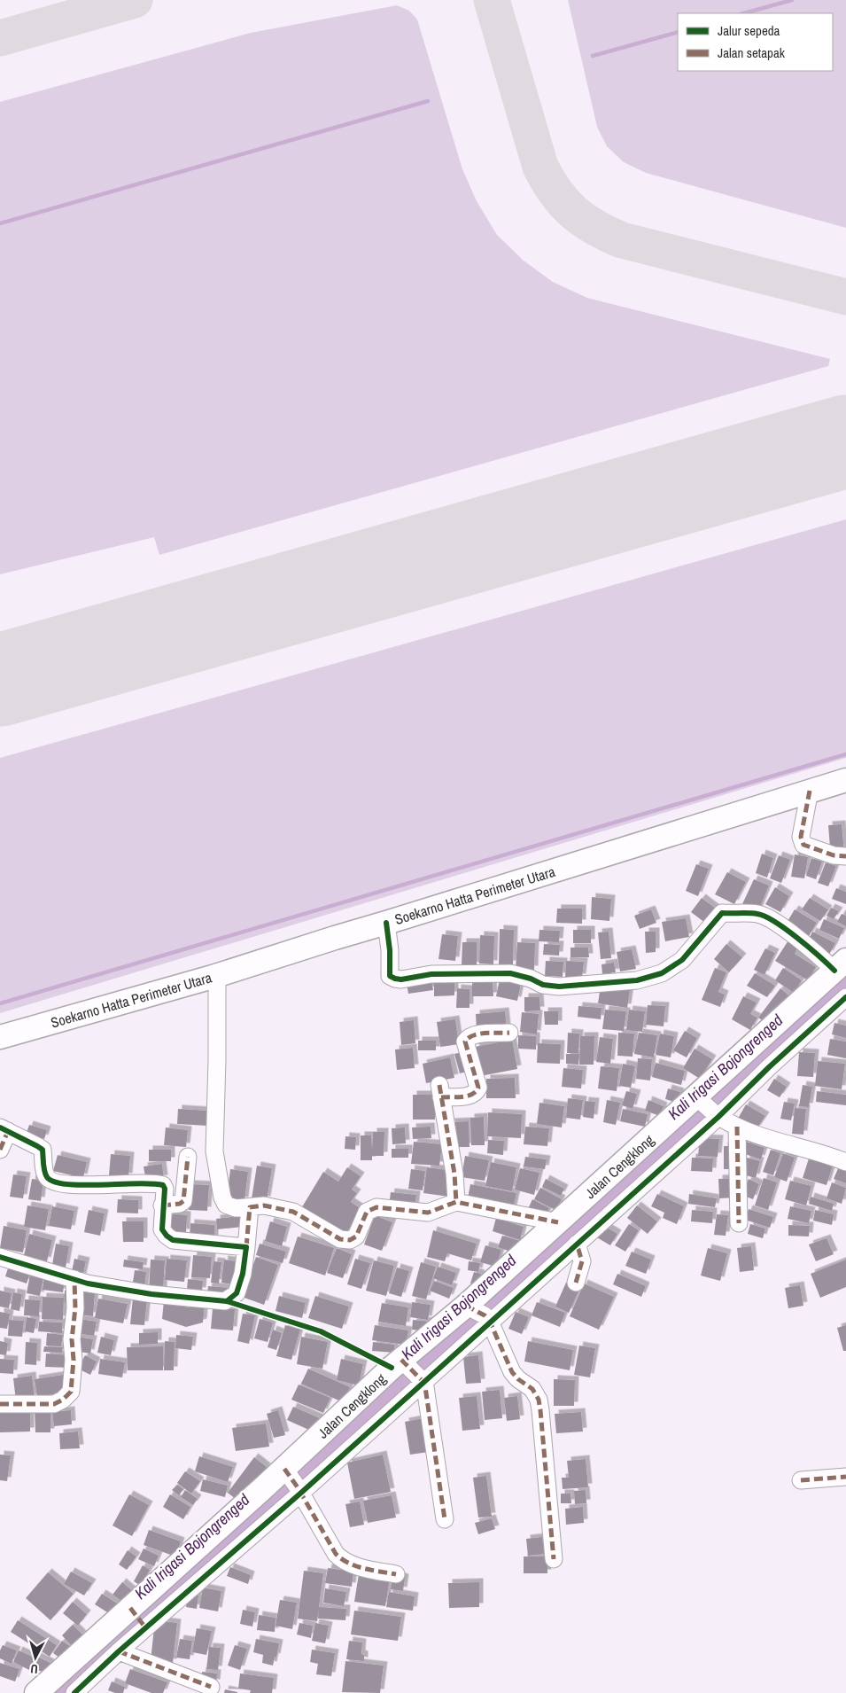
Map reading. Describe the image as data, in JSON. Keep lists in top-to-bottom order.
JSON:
{
  "streets": {
    "main road": ["Soekarno Hatta Perimeter Utara", "Jalan Cengklong"]
  },
  "water": ["Kali Irigasi Bojongrenged"],
  "legend": ["Jalur sepeda", "Jalan setapak"],
  "north": "bottom"
}
